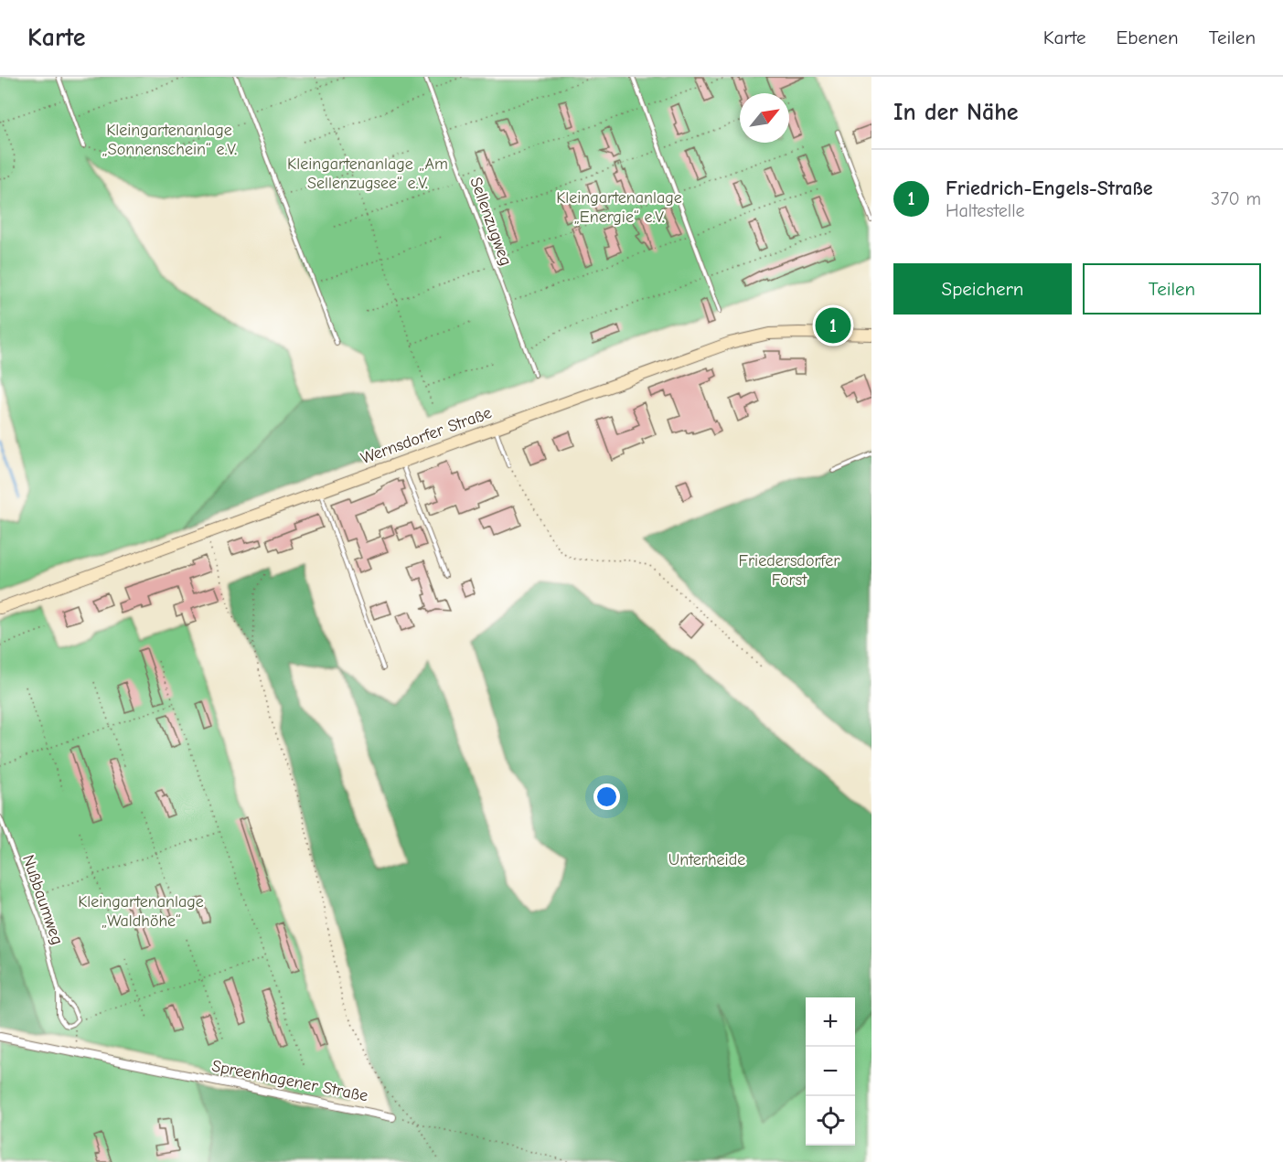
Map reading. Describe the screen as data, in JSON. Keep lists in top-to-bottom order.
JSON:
{
  "streets": {
    "main road": ["Wernsdorfer Straße"],
    "street": ["Spreenhagener Straße"],
    "lane": ["Sellenzugweg", "Nußbaumweg"]
  },
  "parks": [
    "Kleingartenanlage „Sonnenschein“ e.V.",
    "Kleingartenanlage „Am Sellenzugsee“ e.V.",
    "Kleingartenanlage „Energie“ e.V.",
    "Friedersdorfer Forst",
    "Unterheide",
    "Kleingartenanlage „Waldhöhe“"
  ],
  "north": "top right",
  "page": {
    "header": "Karte",
    "nav": ["Karte", "Ebenen", "Teilen"],
    "heading": "In der Nähe",
    "list": [
      {
        "mark": "1",
        "name": "Friedrich-Engels-Straße",
        "note": "Haltestelle",
        "value": "370 m"
      }
    ],
    "buttons": ["Speichern", "Teilen"],
    "pins": "1",
    "map_buttons": ["+", "−"]
  }
}
